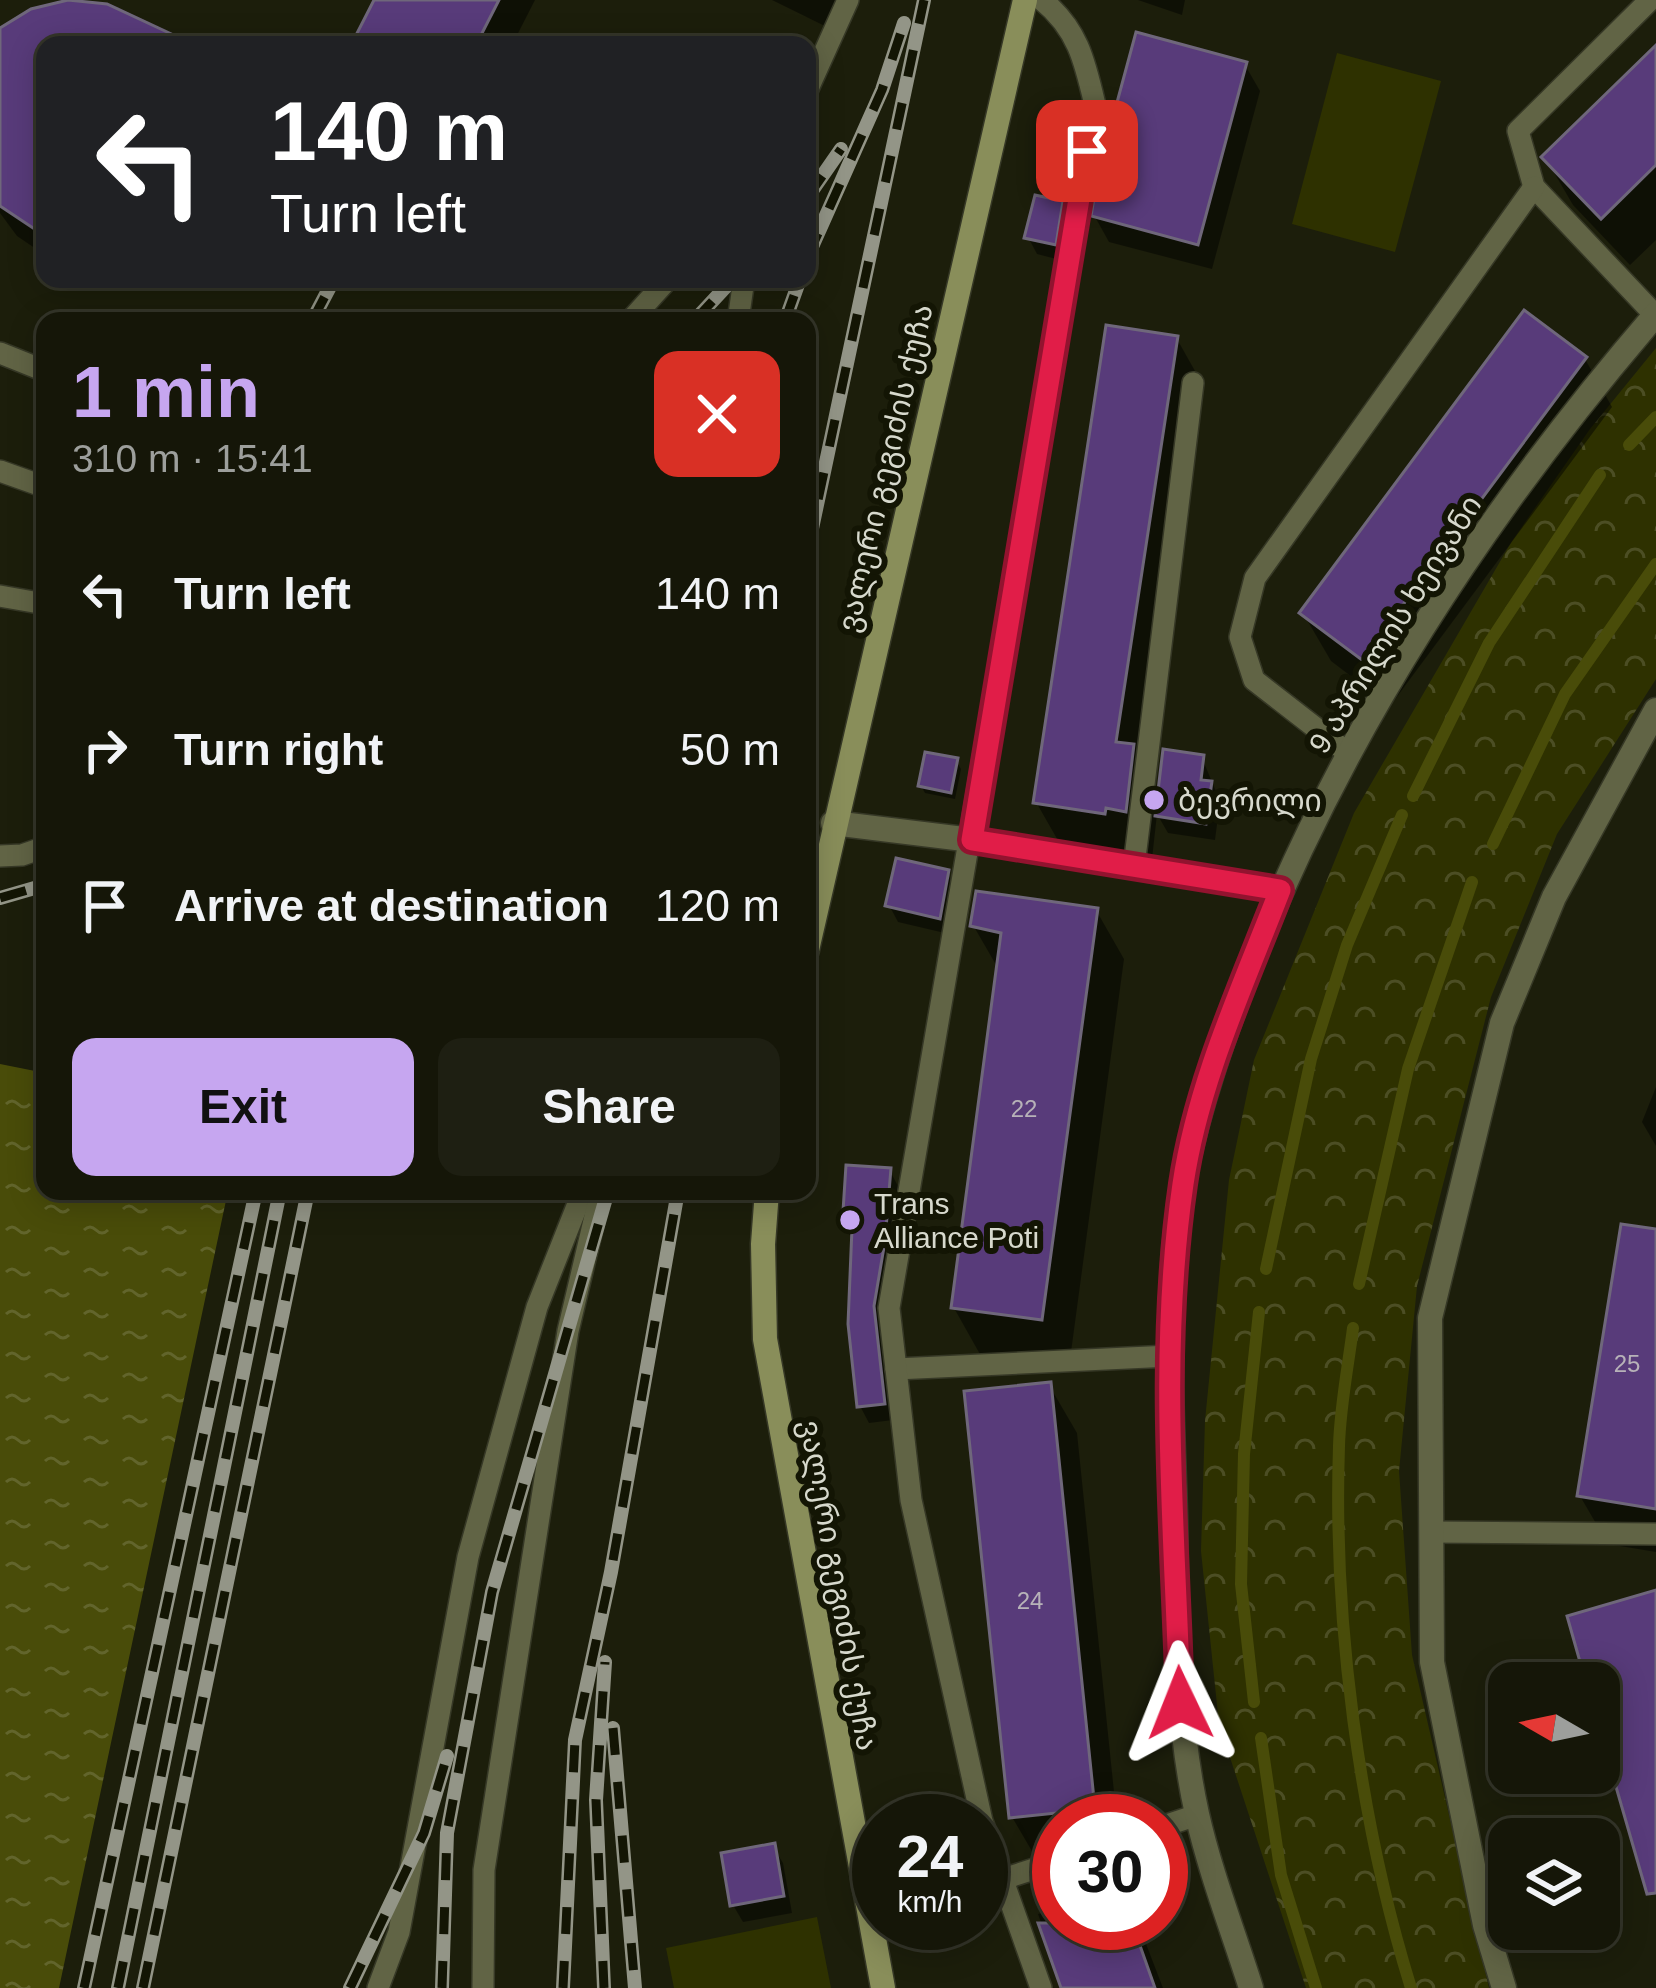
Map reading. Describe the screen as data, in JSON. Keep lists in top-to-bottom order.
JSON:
{
  "streets": {
    "street": ["ვალერი გეგიძის ქუჩა", "9 აპრილის ხეივანი"]
  },
  "places": ["ბევრილი", "Trans Alliance Poti"],
  "house_numbers": ["22", "25", "24"],
  "north": "left",
  "page": {
    "turn": ["140 m", "Turn left"],
    "heading": ["1 min", "310 m · 15:41"],
    "list": [
      {
        "name": "Turn left",
        "value": "140 m"
      },
      {
        "name": "Turn right",
        "value": "50 m"
      },
      {
        "name": "Arrive at destination",
        "value": "120 m"
      }
    ],
    "buttons": ["Exit", "Share"],
    "speed": "24 km/h",
    "limit": "30"
  }
}
